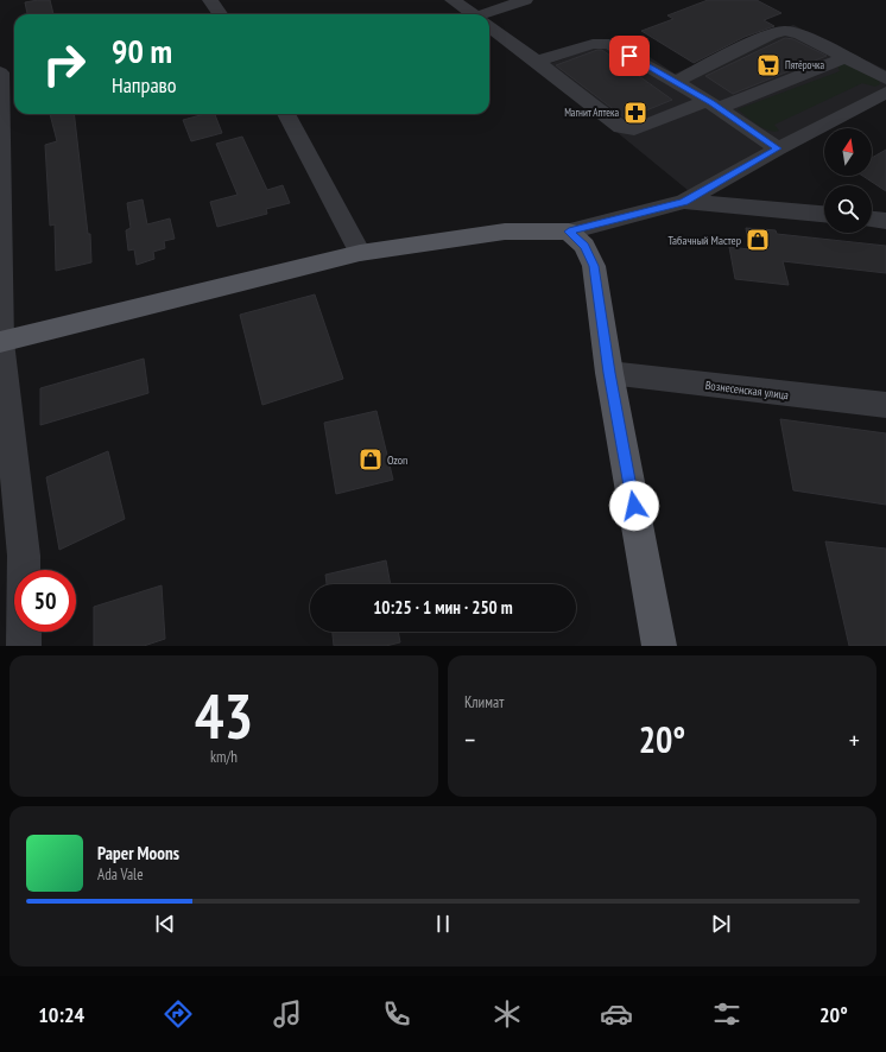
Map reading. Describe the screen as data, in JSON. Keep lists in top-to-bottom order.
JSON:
{
  "streets": {
    "street": ["Вознесенская улица"]
  },
  "places": {
    "supermarket": ["Пятёрочка"],
    "pharmacy": ["Магнит Аптека"],
    "shop": ["Табачный Мастер", "Ozon"]
  },
  "north": "top",
  "page": {
    "turn": ["90 m", "Направо"],
    "limit": "50",
    "trip": "10:25 · 1 мин · 250 m",
    "tile": [
      ["43", "km/h"],
      "Климат"
    ],
    "heat": ["−", "20°", "+"],
    "song": ["Paper Moons", "Ada Vale"],
    "tabs": ["10:24", "20°"]
  }
}
